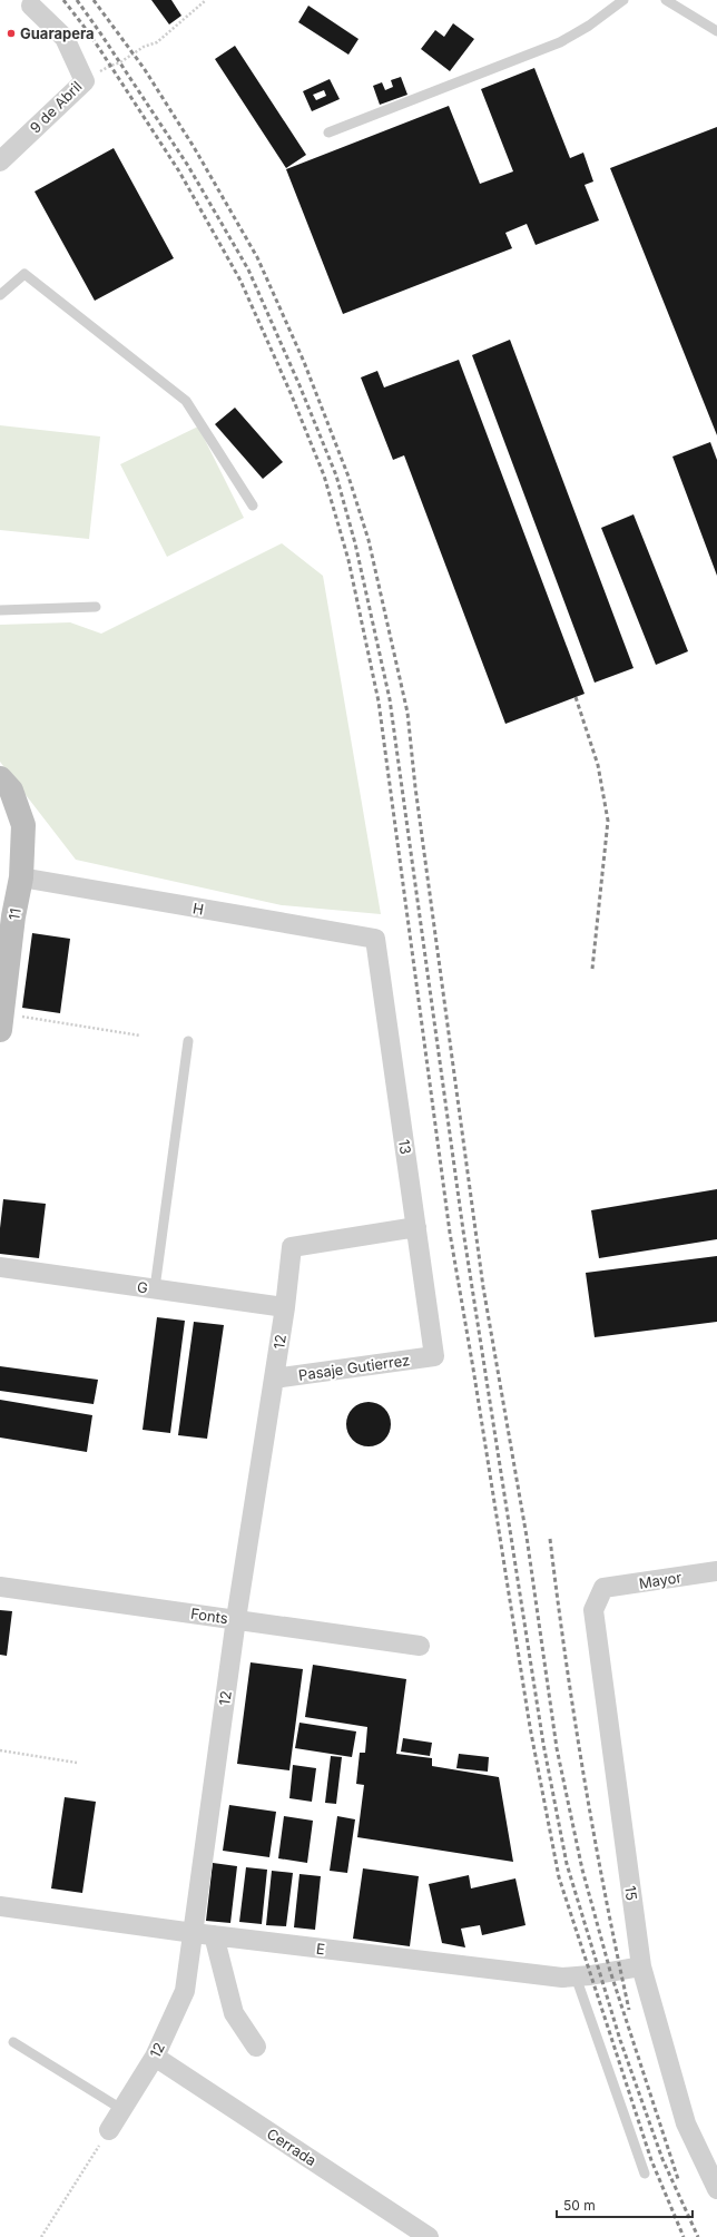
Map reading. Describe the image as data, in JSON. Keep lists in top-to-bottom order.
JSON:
{
  "streets": {
    "street": [
      "9 de Abril",
      "H",
      "11",
      "13",
      "G",
      "12",
      "Pasaje Gutierrez",
      "Mayor",
      "Fonts",
      "15",
      "E",
      "Cerrada"
    ]
  },
  "crossings": [
    ["H", "11"],
    ["H", "13"],
    ["13", "12"],
    ["13", "Pasaje Gutierrez"],
    ["G", "12"],
    ["12", "Pasaje Gutierrez"],
    ["12", "Fonts"],
    ["12", "E"],
    ["12", "Cerrada"],
    ["Mayor", "15"],
    ["15", "E"]
  ],
  "places": ["Guarapera"],
  "scale_bar": "50 m"
}
